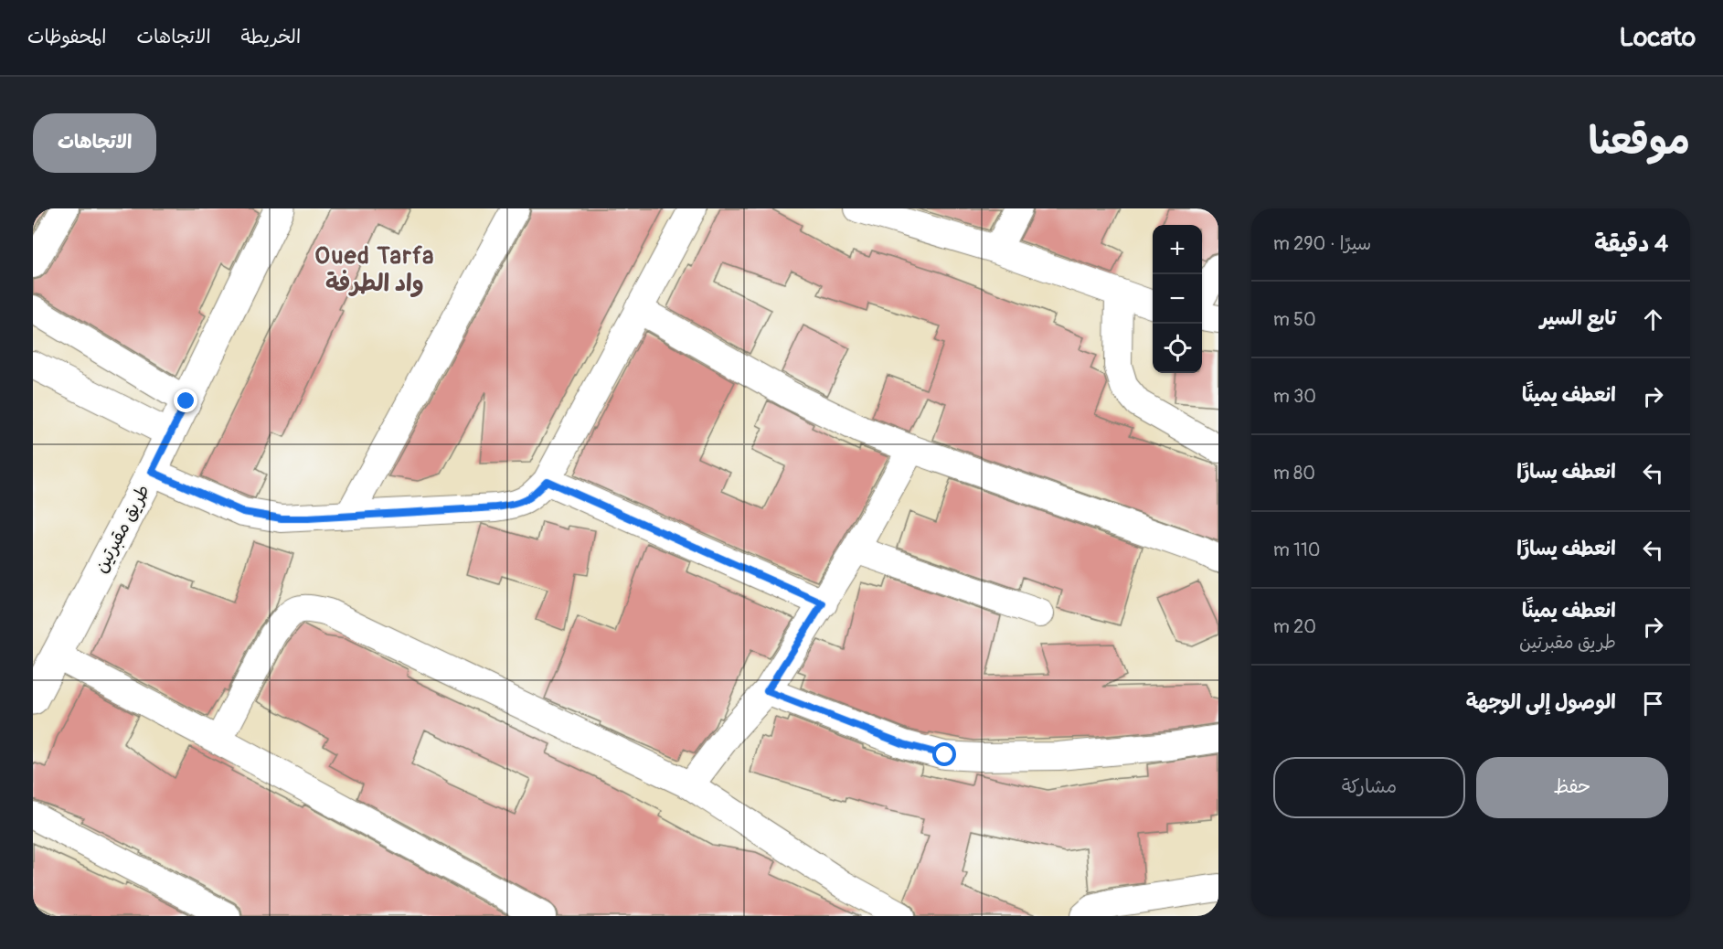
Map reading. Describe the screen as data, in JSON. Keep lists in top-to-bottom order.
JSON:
{
  "streets": {
    "street": ["طريق مقبرتين"]
  },
  "districts": ["Oued Tarfa واد الطرفة"],
  "page": {
    "header": "Locato",
    "nav": ["الخريطة", "الاتجاهات", "المحفوظات"],
    "title": "موقعنا",
    "buttons": [
      "الاتجاهات",
      ["حفظ", "مشاركة"]
    ],
    "heading": ["4 دقيقة", "سيرًا · 290 m"],
    "map_buttons": ["+", "−"],
    "list": [
      ["تابع السير", "50 m"],
      ["انعطف يمينًا", "30 m"],
      ["انعطف يسارًا", "80 m"],
      ["انعطف يسارًا", "110 m"],
      ["انعطف يمينًا", "طريق مقبرتين", "20 m"],
      "الوصول إلى الوجهة"
    ]
  }
}
